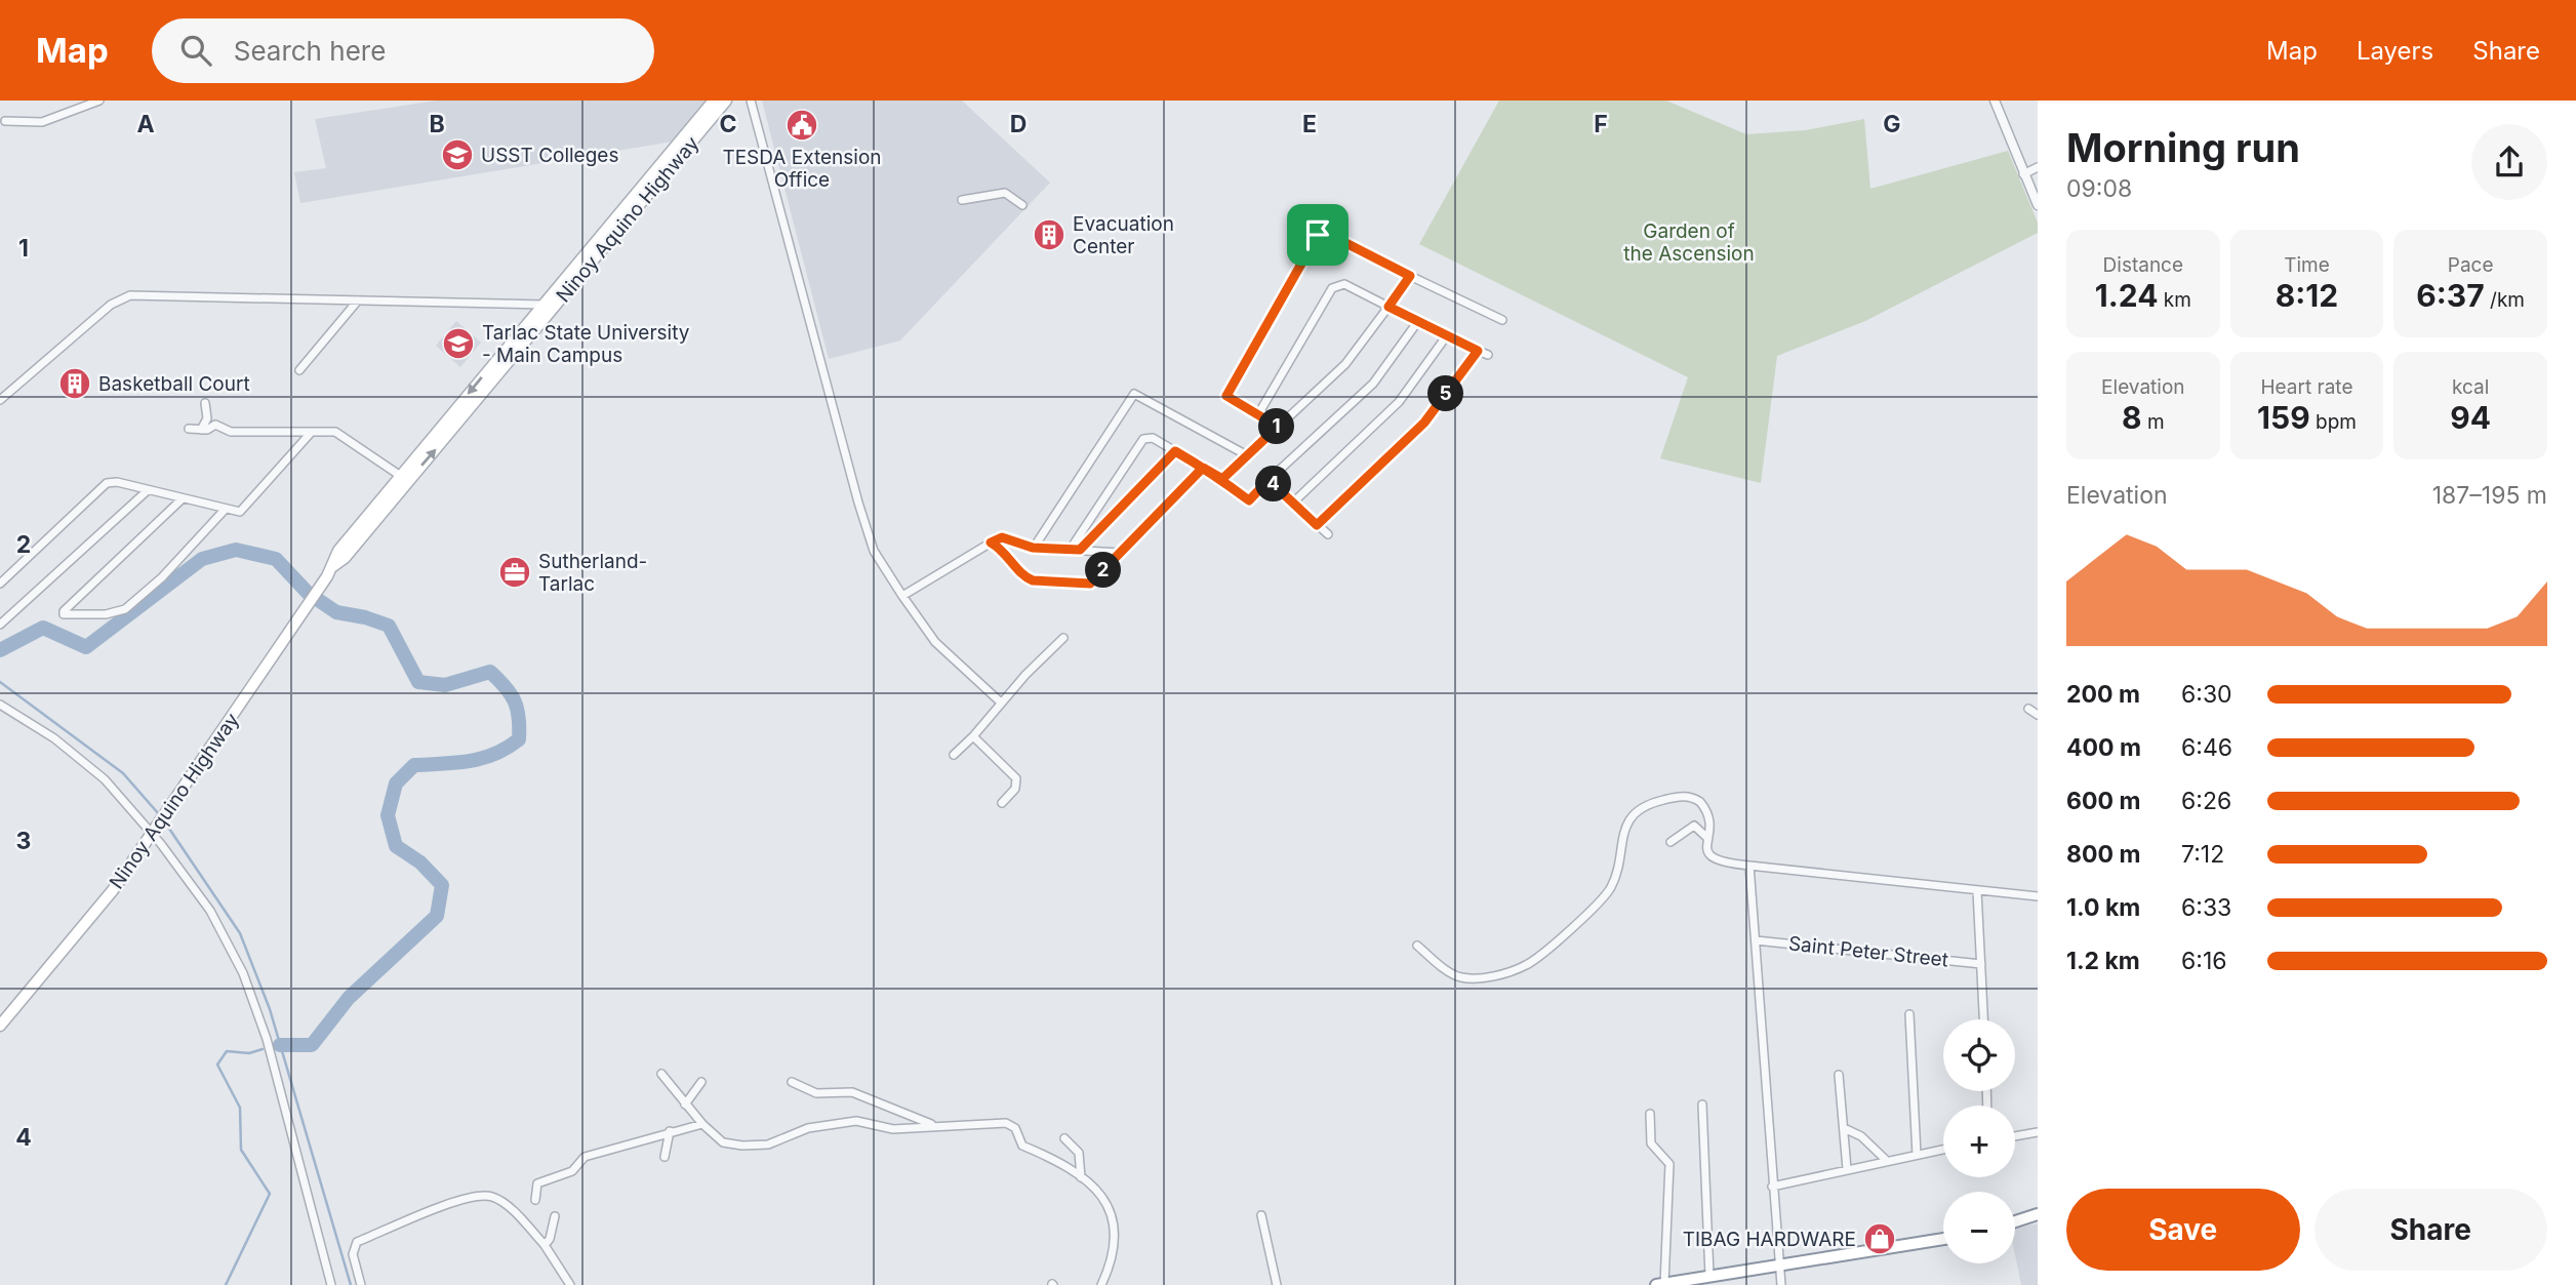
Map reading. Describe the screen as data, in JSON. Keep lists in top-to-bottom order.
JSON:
{
  "streets": {
    "main road": ["Ninoy Aquino Highway"],
    "street": ["Saint Peter Street"]
  },
  "parks": ["Garden of the Ascension"],
  "places": {
    "public building": ["TESDA Extension Office"],
    "school or university": ["USST Colleges", "Tarlac State University - Main Campus"],
    "building": ["Evacuation Center", "Basketball Court"],
    "office": ["Sutherland- Tarlac"],
    "shop": ["TIBAG HARDWARE"]
  },
  "page": {
    "header": "Map",
    "search": "Search here",
    "nav": ["Map", "Layers", "Share"],
    "heading": ["Morning run", "09:08"],
    "stats": [
      ["Distance", "1.24 km"],
      ["Time", "8:12"],
      ["Pace", "6:37 /km"],
      ["Elevation", "8 m"],
      ["Heart rate", "159 bpm"],
      ["kcal", "94"]
    ],
    "pins": [
      "5",
      "1",
      "4",
      "2"
    ],
    "chart": ["Elevation", "187–195 m"],
    "list": [
      {
        "name": "200 m",
        "note": "6:30"
      },
      {
        "name": "400 m",
        "note": "6:46"
      },
      {
        "name": "600 m",
        "note": "6:26"
      },
      {
        "name": "800 m",
        "note": "7:12"
      },
      {
        "name": "1.0 km",
        "note": "6:33"
      },
      {
        "name": "1.2 km",
        "note": "6:16"
      }
    ],
    "map_buttons": ["+", "−"],
    "buttons": ["Save", "Share"]
  },
  "grid": {
    "columns": [
      "A",
      "B",
      "C",
      "D",
      "E",
      "F",
      "G"
    ],
    "rows": [
      "1",
      "2",
      "3",
      "4"
    ]
  }
}
